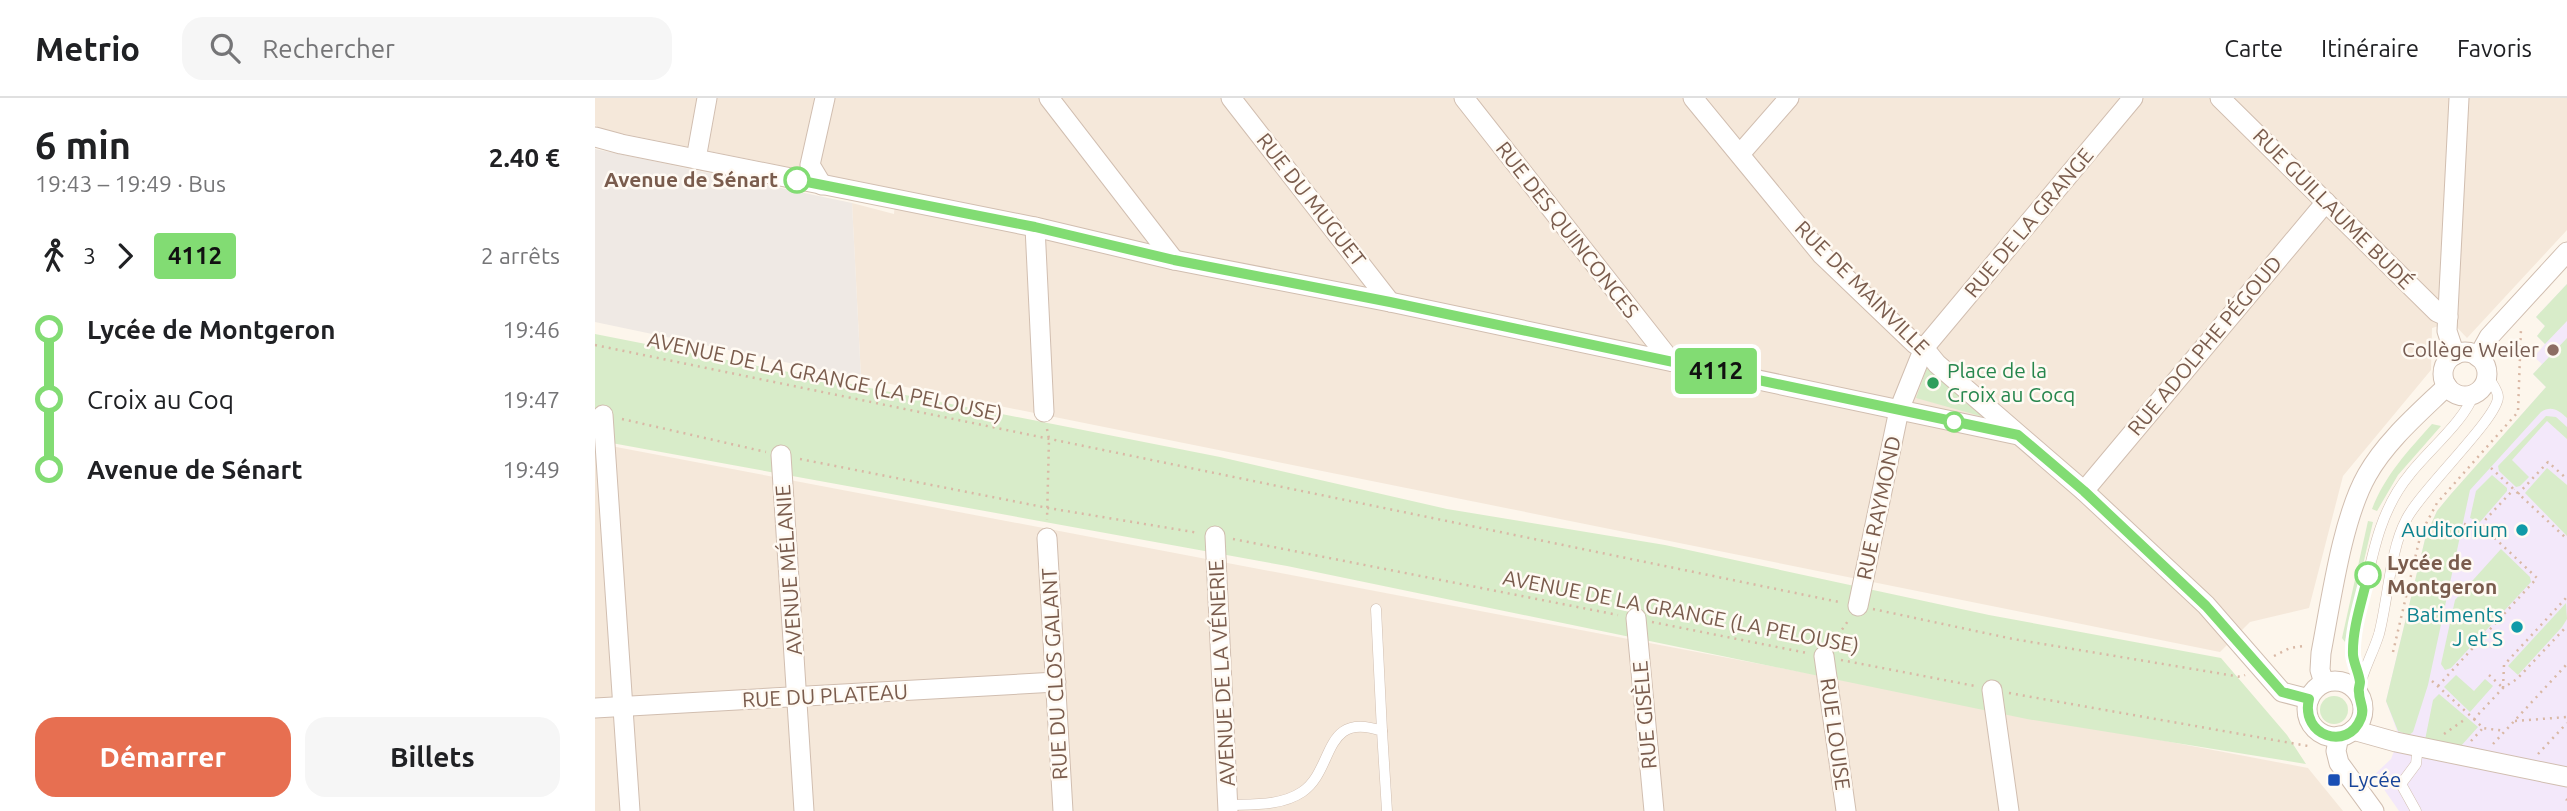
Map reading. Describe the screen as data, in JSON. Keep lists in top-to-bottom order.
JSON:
{
  "streets": {
    "street": [
      "RUE DU MUGUET",
      "RUE GUILLAUME BUDÉ",
      "RUE DE LA GRANGE",
      "RUE DES QUINCONCES",
      "RUE DE MAINVILLE",
      "RUE ADOLPHE PÉGOUD",
      "RUE RAYMOND",
      "AVENUE MÉLANIE",
      "AVENUE DE LA VÉNERIE",
      "RUE DU CLOS GALANT",
      "RUE DU PLATEAU",
      "RUE GISÈLE",
      "RUE LOUISE"
    ],
    "path": ["AVENUE DE LA GRANGE (LA PELOUSE)"]
  },
  "crossings": [
    ["RUE GUILLAUME BUDÉ", "RUE ADOLPHE PÉGOUD"],
    ["RUE DE LA GRANGE", "RUE DE MAINVILLE"],
    ["RUE DE MAINVILLE", "RUE ADOLPHE PÉGOUD"],
    ["AVENUE DE LA GRANGE (LA PELOUSE)", "RUE RAYMOND"],
    ["AVENUE DE LA GRANGE (LA PELOUSE)", "AVENUE MÉLANIE"],
    ["AVENUE DE LA GRANGE (LA PELOUSE)", "AVENUE DE LA VÉNERIE"],
    ["AVENUE DE LA GRANGE (LA PELOUSE)", "RUE GISÈLE"],
    ["AVENUE DE LA GRANGE (LA PELOUSE)", "RUE LOUISE"],
    ["AVENUE MÉLANIE", "RUE DU PLATEAU"],
    ["RUE DU CLOS GALANT", "RUE DU PLATEAU"]
  ],
  "places": {
    "other": [
      "Avenue de Sénart",
      "Collège Weiler",
      "Place de la Croix au Cocq",
      "Auditorium",
      "Lycée de Montgeron",
      "Batiments J et S"
    ],
    "transit": ["Lycée"]
  },
  "lines": ["bus line 4112"],
  "page": {
    "header": "Metrio",
    "search": "Rechercher",
    "nav": ["Carte", "Itinéraire", "Favoris"],
    "heading": ["6 min", "19:43 – 19:49 · Bus", "2.40 €"],
    "on_map": "4112",
    "legs": ["3", "4112", "2 arrêts"],
    "list": [
      {
        "name": "Lycée de Montgeron",
        "value": "19:46"
      },
      {
        "name": "Croix au Coq",
        "value": "19:47"
      },
      {
        "name": "Avenue de Sénart",
        "value": "19:49"
      }
    ],
    "buttons": ["Démarrer", "Billets"]
  }
}
